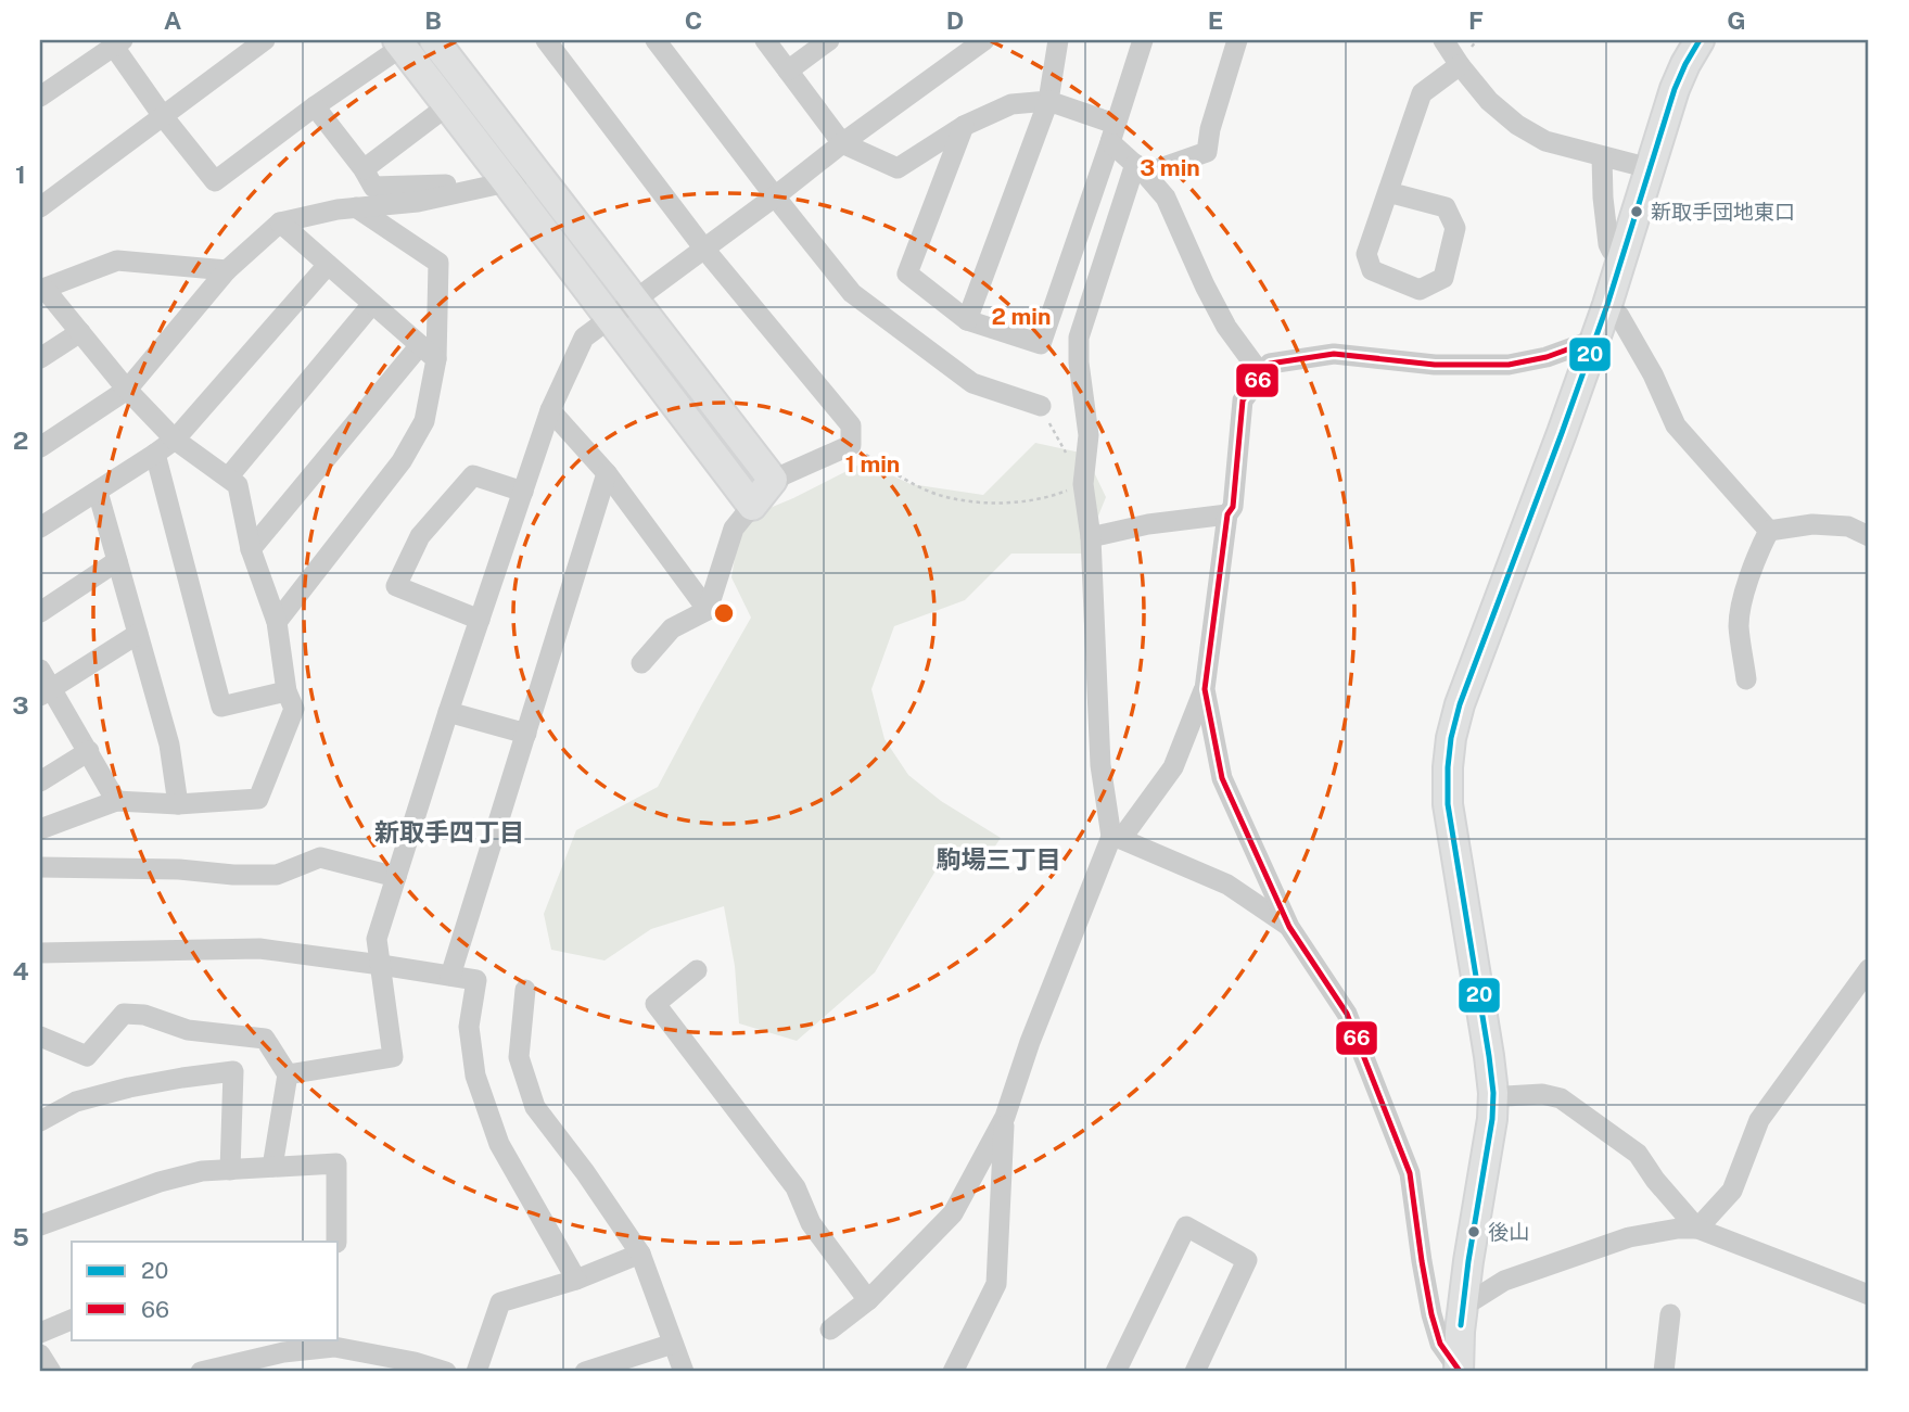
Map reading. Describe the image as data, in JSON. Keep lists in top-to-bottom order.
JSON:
{
  "districts": ["新取手四丁目", "駒場三丁目"],
  "places": ["新取手団地東口", "後山"],
  "lines": ["transit line 20", "transit line 66"],
  "legend": ["20", "66"],
  "grid": {
    "columns": [
      "A",
      "B",
      "C",
      "D",
      "E",
      "F",
      "G"
    ],
    "rows": [
      "1",
      "2",
      "3",
      "4",
      "5"
    ]
  },
  "rings": ["3 min", "2 min", "1 min"]
}
